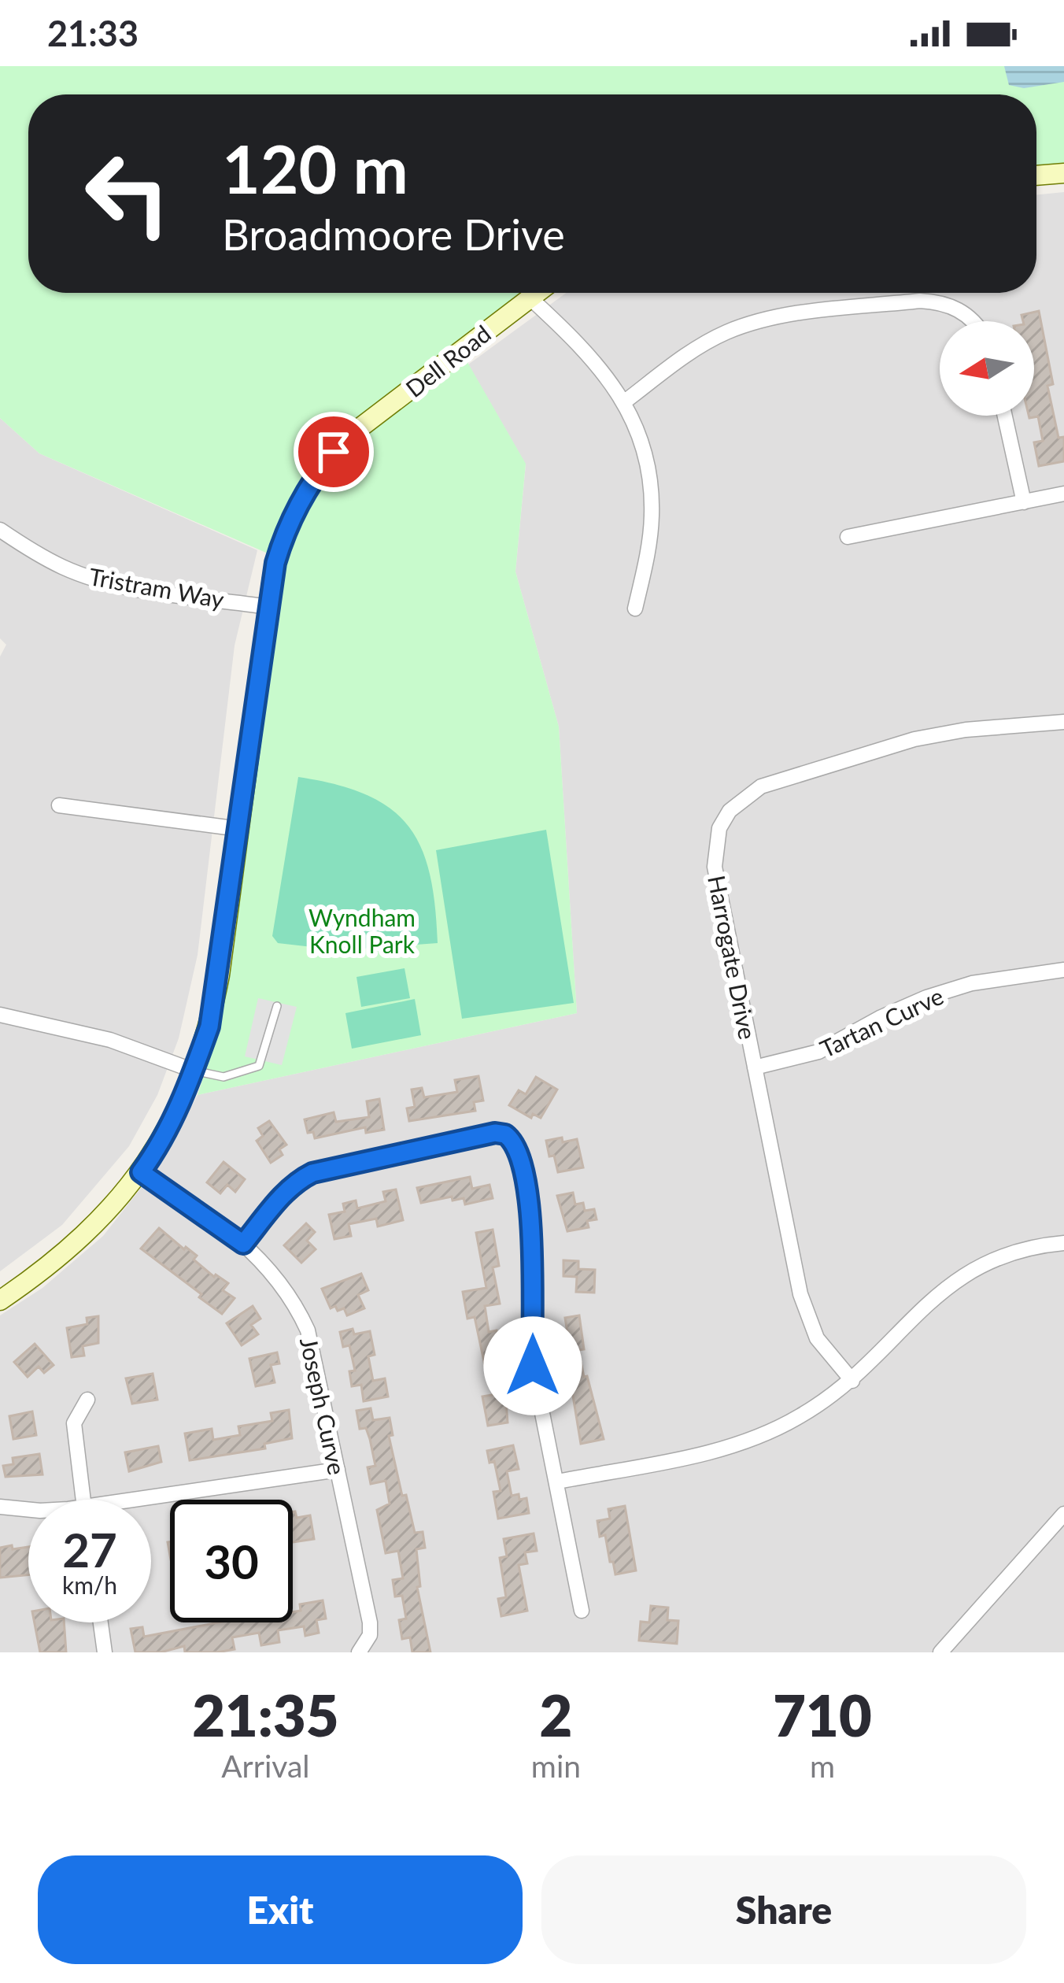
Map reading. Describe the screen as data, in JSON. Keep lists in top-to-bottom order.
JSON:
{
  "streets": {
    "street": [
      "Dell Road",
      "Tristram Way",
      "Harrogate Drive",
      "Tartan Curve",
      "Joseph Curve"
    ]
  },
  "crossings": [
    ["Dell Road", "Tristram Way"],
    ["Dell Road", "Joseph Curve"],
    ["Harrogate Drive", "Tartan Curve"]
  ],
  "parks": ["Wyndham Knoll Park"],
  "north": "left",
  "page": {
    "status": "21:33",
    "turn": ["120 m", "Broadmoore Drive"],
    "speed": "27 km/h",
    "limit": "30",
    "eta": [
      "21:35",
      "Arrival",
      "2",
      "min",
      "710",
      "m"
    ],
    "buttons": ["Exit", "Share"]
  }
}
